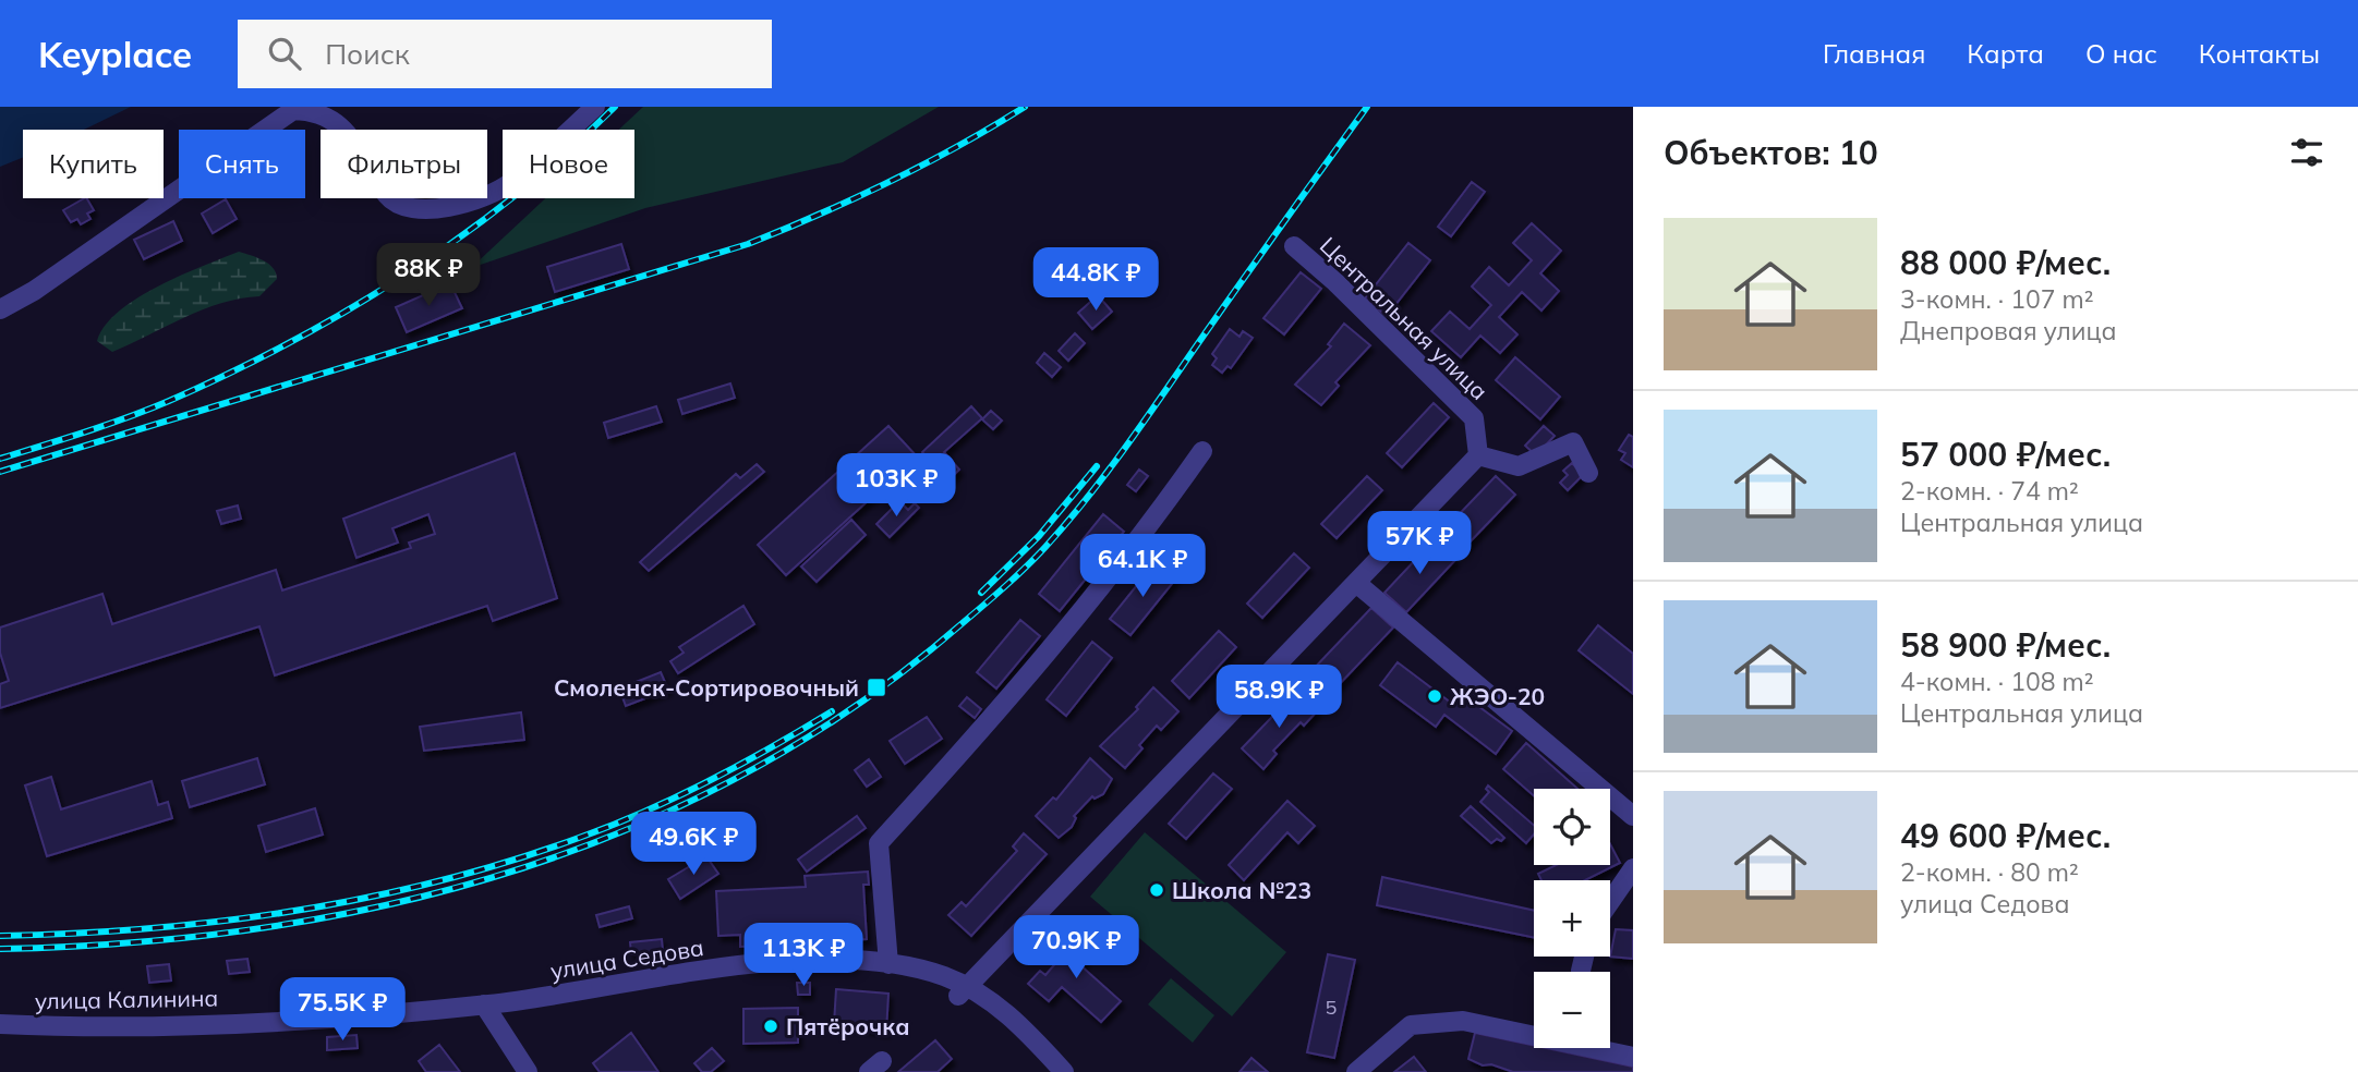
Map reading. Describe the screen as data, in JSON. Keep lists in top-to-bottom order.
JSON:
{
  "streets": {
    "street": ["Центральная улица", "улица Седова", "улица Калинина"]
  },
  "crossings": [
    ["улица Седова", "улица Калинина"]
  ],
  "places": {
    "transit": ["Смоленск-Сортировочный"],
    "other": ["ЖЭО-20", "Школа №23", "Пятёрочка"]
  },
  "house_numbers": ["5"],
  "page": {
    "header": "Keyplace",
    "search": "Поиск",
    "nav": [
      "Главная",
      "Карта",
      "О нас",
      "Контакты"
    ],
    "heading": "Объектов: 10",
    "chip": [
      "Купить",
      "Снять",
      "Фильтры",
      "Новое"
    ],
    "list": [
      {
        "name": "88 000 ₽/мес.",
        "note": "3-комн. · 107 m² · Днепровая улица"
      },
      {
        "name": "57 000 ₽/мес.",
        "note": "2-комн. · 74 m² · Центральная улица"
      },
      {
        "name": "58 900 ₽/мес.",
        "note": "4-комн. · 108 m² · Центральная улица"
      },
      {
        "name": "49 600 ₽/мес.",
        "note": "2-комн. · 80 m² · улица Седова"
      }
    ],
    "price": [
      "88K ₽",
      "44.8K ₽",
      "103K ₽",
      "57K ₽",
      "64.1K ₽",
      "58.9K ₽",
      "49.6K ₽",
      "70.9K ₽",
      "113K ₽",
      "75.5K ₽"
    ],
    "map_buttons": ["+", "−"]
  }
}
